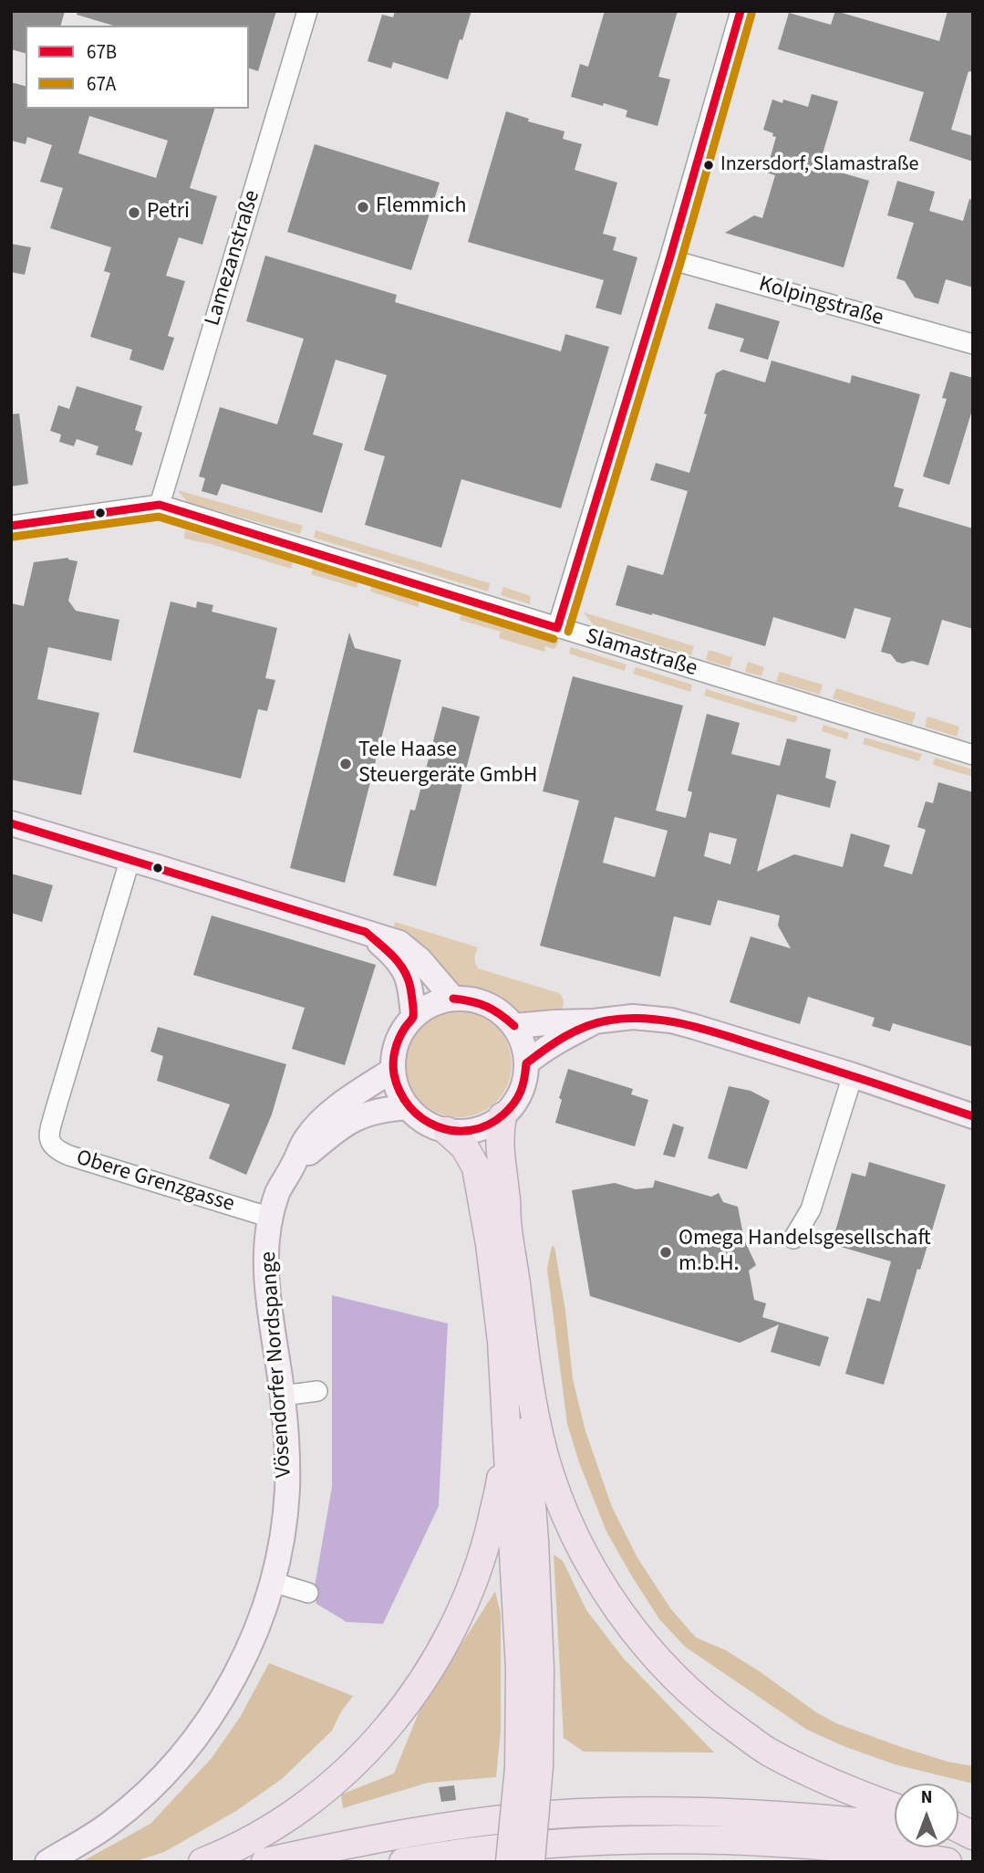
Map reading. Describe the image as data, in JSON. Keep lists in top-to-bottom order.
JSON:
{
  "streets": {
    "main road": ["Vösendorfer Nordspange"],
    "street": [
      "Lamezanstraße",
      "Kolpingstraße",
      "Slamastraße",
      "Obere Grenzgasse"
    ]
  },
  "crossings": [
    ["Lamezanstraße", "Slamastraße"],
    ["Obere Grenzgasse", "Vösendorfer Nordspange"]
  ],
  "places": [
    "Inzersdorf, Slamastraße",
    "Flemmich",
    "Petri",
    "Tele Haase Steuergeräte GmbH",
    "Omega Handelsgesellschaft m.b.H."
  ],
  "lines": ["transit line 67B", "transit line 67A"],
  "legend": ["67B", "67A"],
  "north": "top"
}
